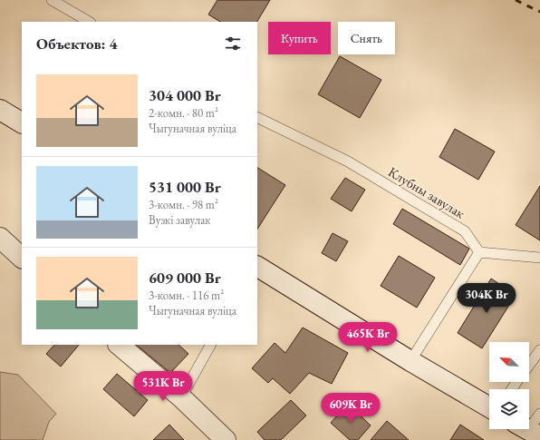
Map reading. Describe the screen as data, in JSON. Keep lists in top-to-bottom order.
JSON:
{
  "streets": {
    "lane": ["Клубны завулак"]
  },
  "north": "top left",
  "page": {
    "chip": ["Купить", "Снять"],
    "heading": "Объектов: 4",
    "list": [
      {
        "name": "304 000 Br",
        "note": "2-комн. · 80 m² · Чыгуначная вуліца"
      },
      {
        "name": "531 000 Br",
        "note": "3-комн. · 98 m² · Вузкі завулак"
      },
      {
        "name": "609 000 Br",
        "note": "3-комн. · 116 m² · Чыгуначная вуліца"
      }
    ],
    "price": [
      "304K Br",
      "465K Br",
      "531K Br",
      "609K Br"
    ]
  }
}
